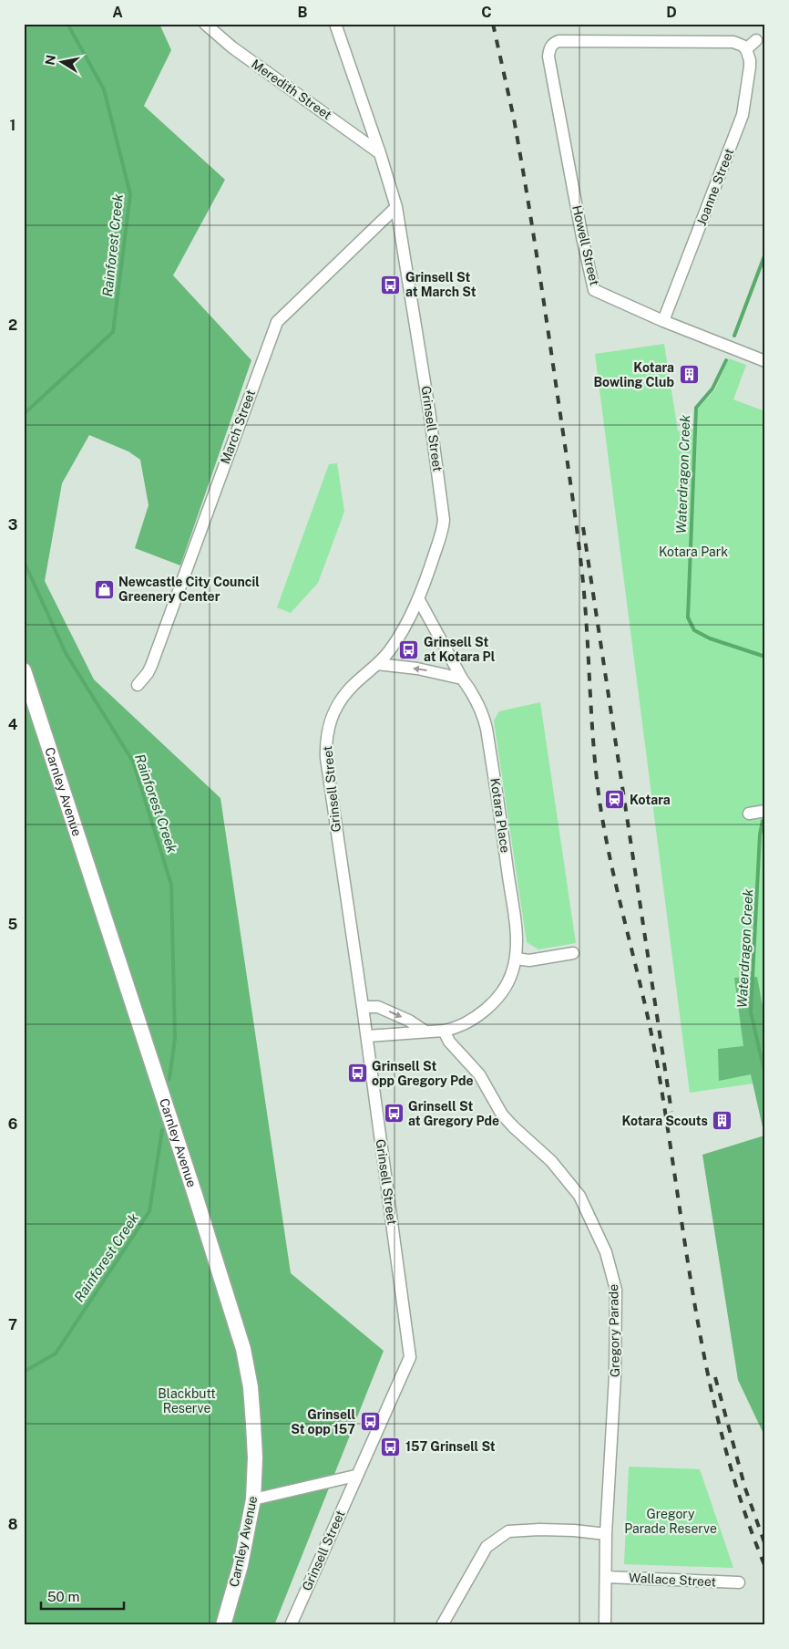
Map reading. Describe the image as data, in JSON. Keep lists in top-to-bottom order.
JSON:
{
  "streets": {
    "main road": ["Carnley Avenue"],
    "street": [
      "Meredith Street",
      "Joanne Street",
      "Howell Street",
      "March Street",
      "Grinsell Street",
      "Kotara Place",
      "Gregory Parade",
      "Wallace Street"
    ]
  },
  "crossings": [
    ["Meredith Street", "Grinsell Street"],
    ["Joanne Street", "Howell Street"],
    ["March Street", "Grinsell Street"],
    ["Grinsell Street", "Kotara Place"],
    ["Kotara Place", "Gregory Parade"],
    ["Gregory Parade", "Wallace Street"]
  ],
  "water": ["Rainforest Creek", "Waterdragon Creek"],
  "parks": ["Kotara Park", "Blackbutt Reserve", "Gregory Parade Reserve"],
  "places": {
    "bus stop": [
      "Grinsell St at March St",
      "Grinsell St at Kotara Pl",
      "Grinsell St opp Gregory Pde",
      "Grinsell St at Gregory Pde",
      "Grinsell St opp 157",
      "157 Grinsell St"
    ],
    "building": ["Kotara Bowling Club", "Kotara Scouts"],
    "shop": ["Newcastle City Council Greenery Center"],
    "station": ["Kotara"]
  },
  "scale_bar": "50 m",
  "north": "left",
  "grid": {
    "columns": [
      "A",
      "B",
      "C",
      "D"
    ],
    "rows": [
      "1",
      "2",
      "3",
      "4",
      "5",
      "6",
      "7",
      "8"
    ]
  }
}
